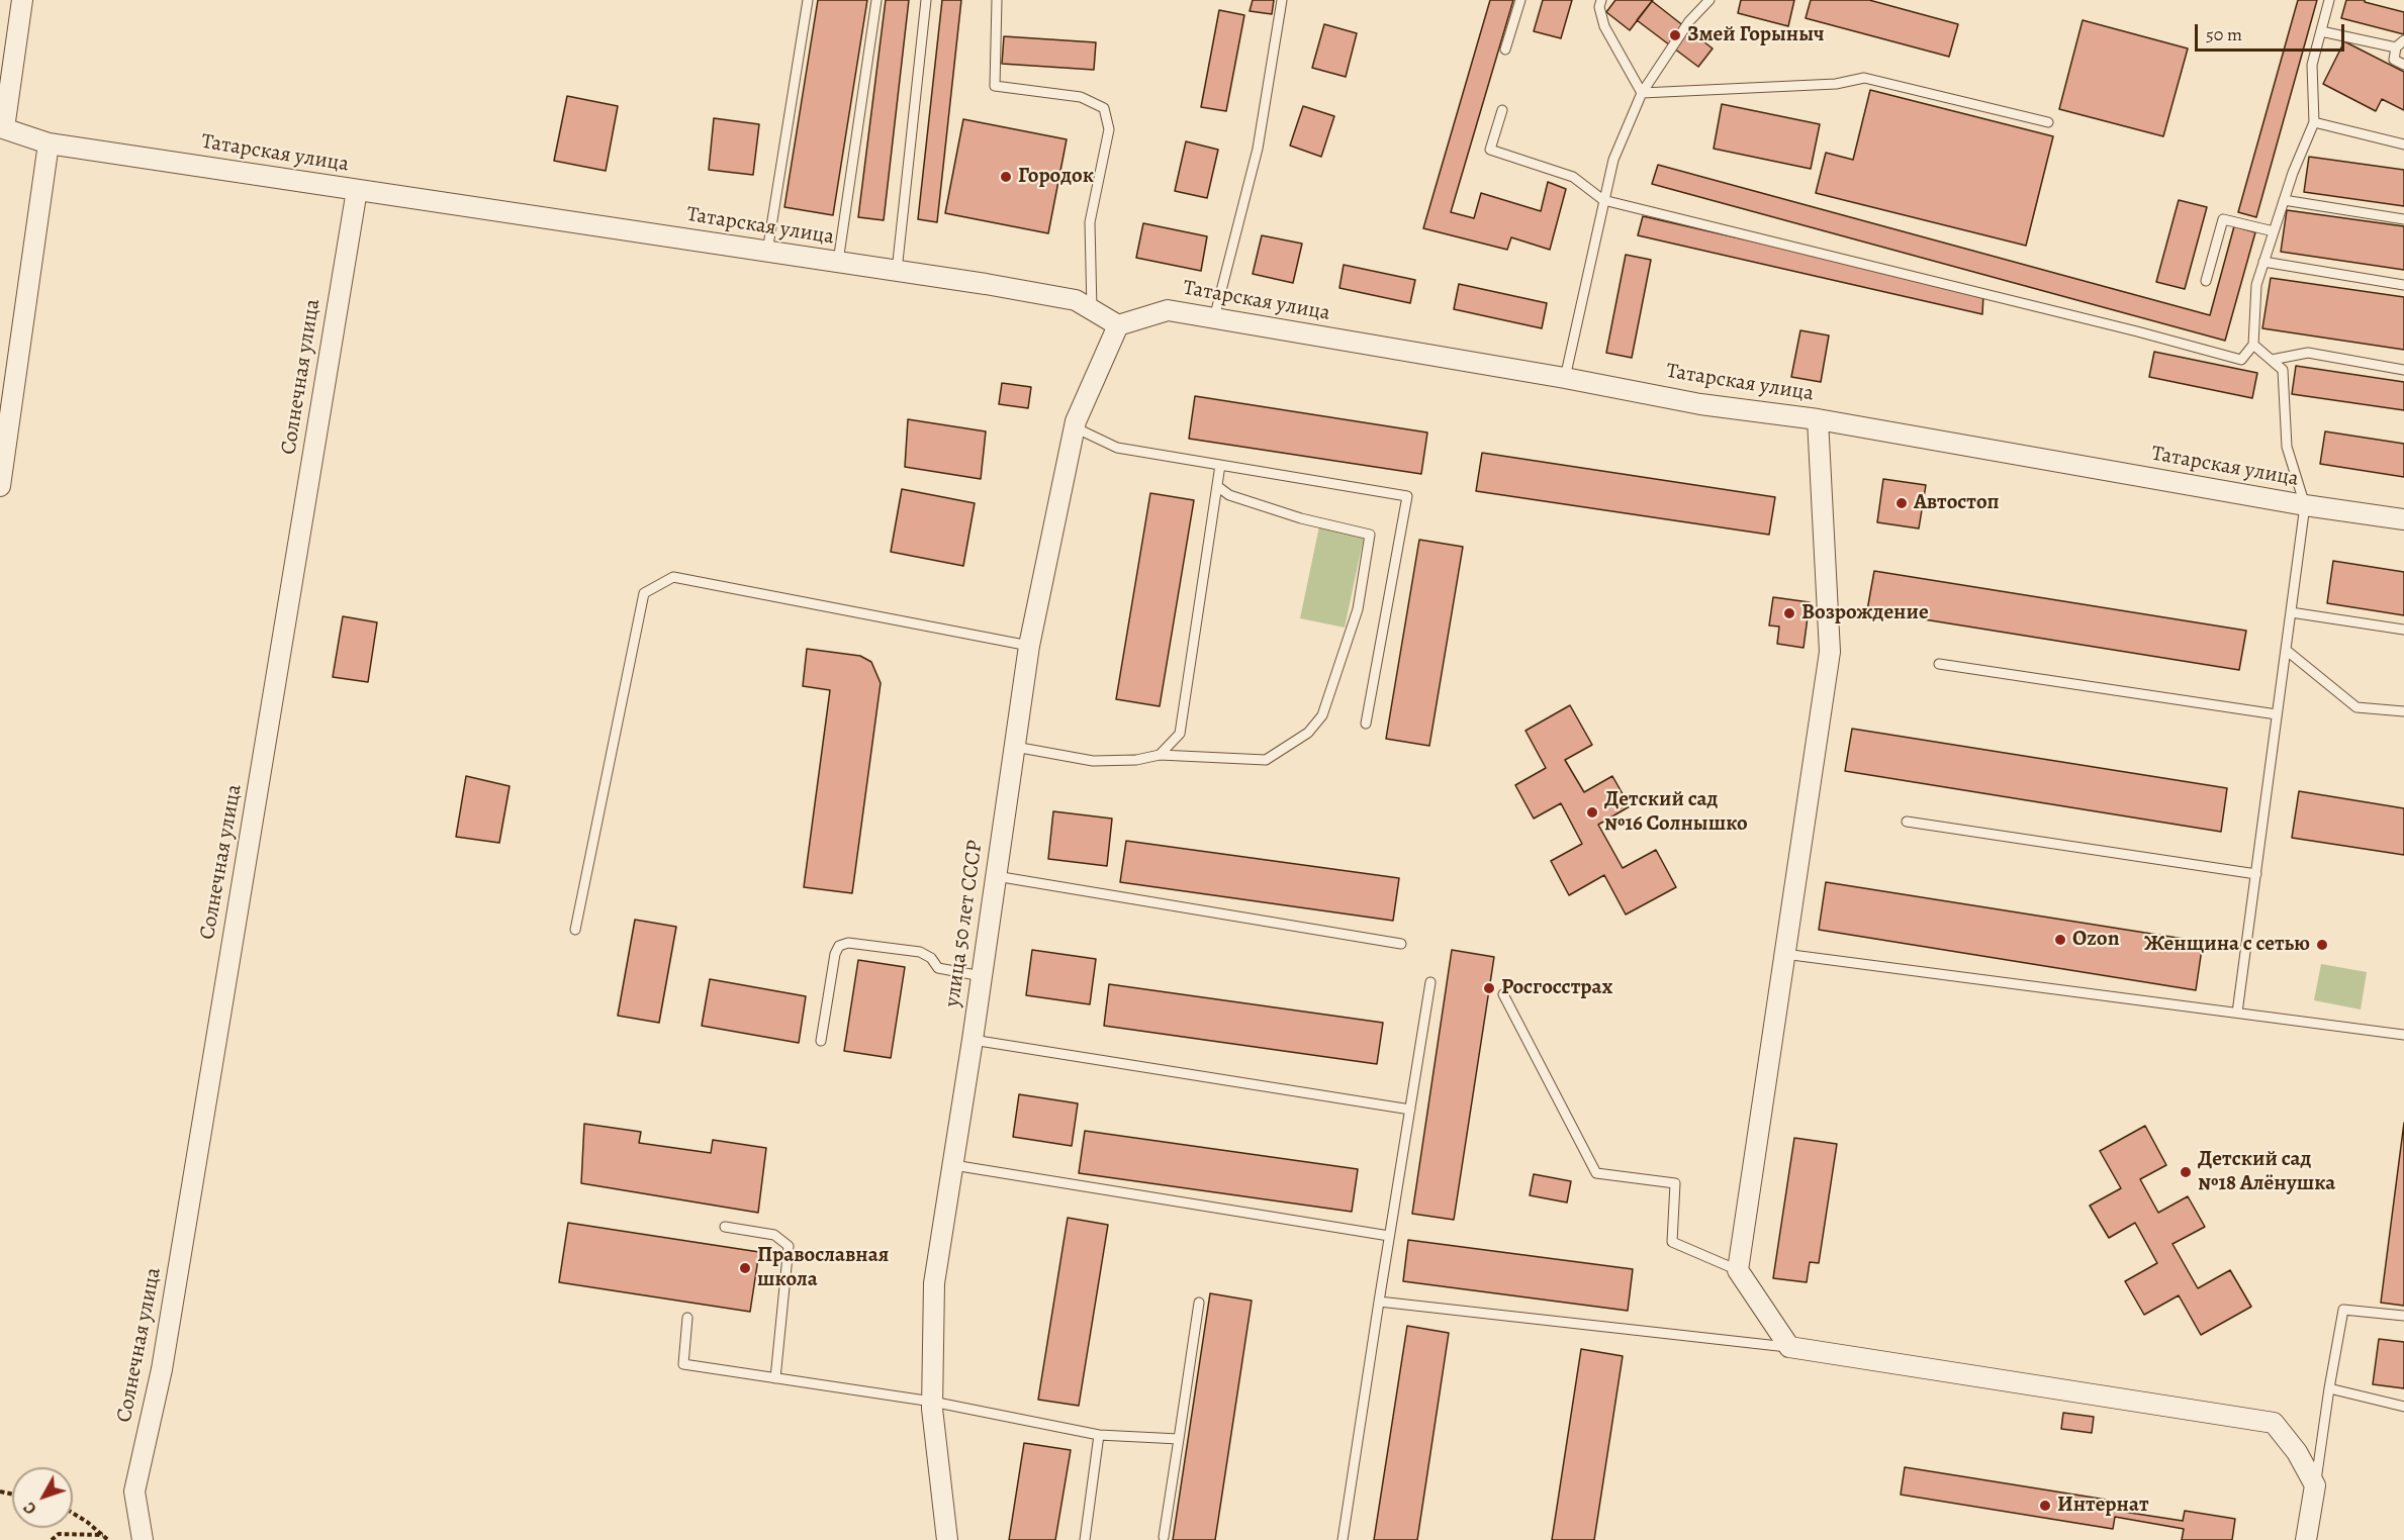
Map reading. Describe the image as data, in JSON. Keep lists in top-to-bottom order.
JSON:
{
  "streets": {
    "street": ["Татарская улица", "Солнечная улица", "улица 50 лет СССР"]
  },
  "crossings": [
    ["Татарская улица", "Солнечная улица"],
    ["Татарская улица", "улица 50 лет СССР"]
  ],
  "places": [
    "Змей Горыныч",
    "Городок",
    "Автостоп",
    "Возрождение",
    "Детский сад №16 Солнышко",
    "Ozon",
    "Женщина с сетью",
    "Росгосстрах",
    "Детский сад №18 Алёнушка",
    "Православная школа",
    "Интернат"
  ],
  "scale_bar": "50 m",
  "north": "bottom left"
}
